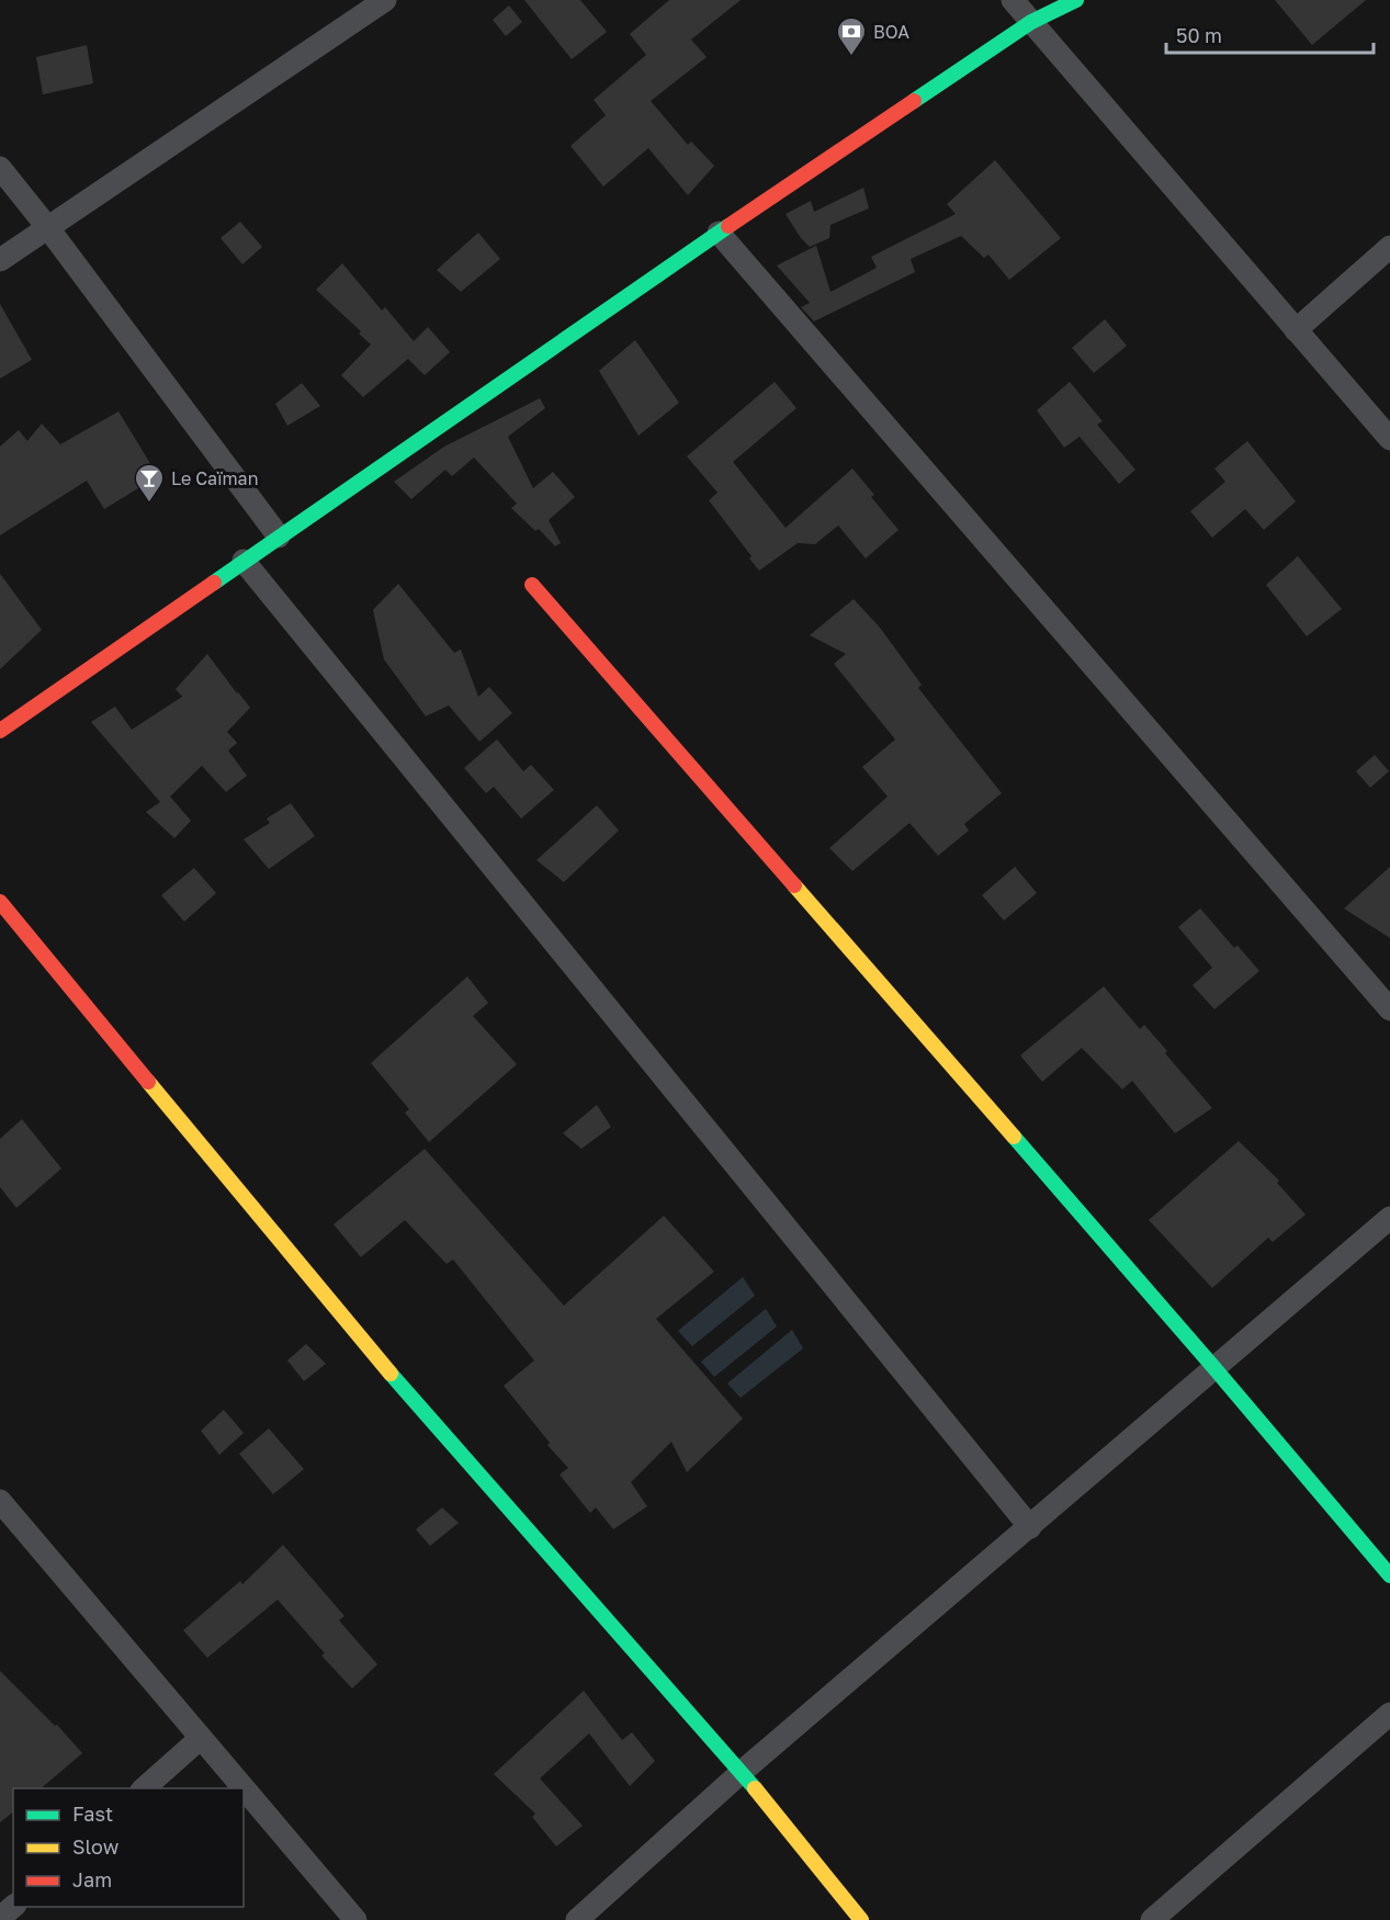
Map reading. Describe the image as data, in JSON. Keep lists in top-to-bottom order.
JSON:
{
  "places": {
    "bank": ["BOA"],
    "bar": ["Le Caïman"]
  },
  "legend": ["Fast", "Slow", "Jam"],
  "scale_bar": "50 m"
}
